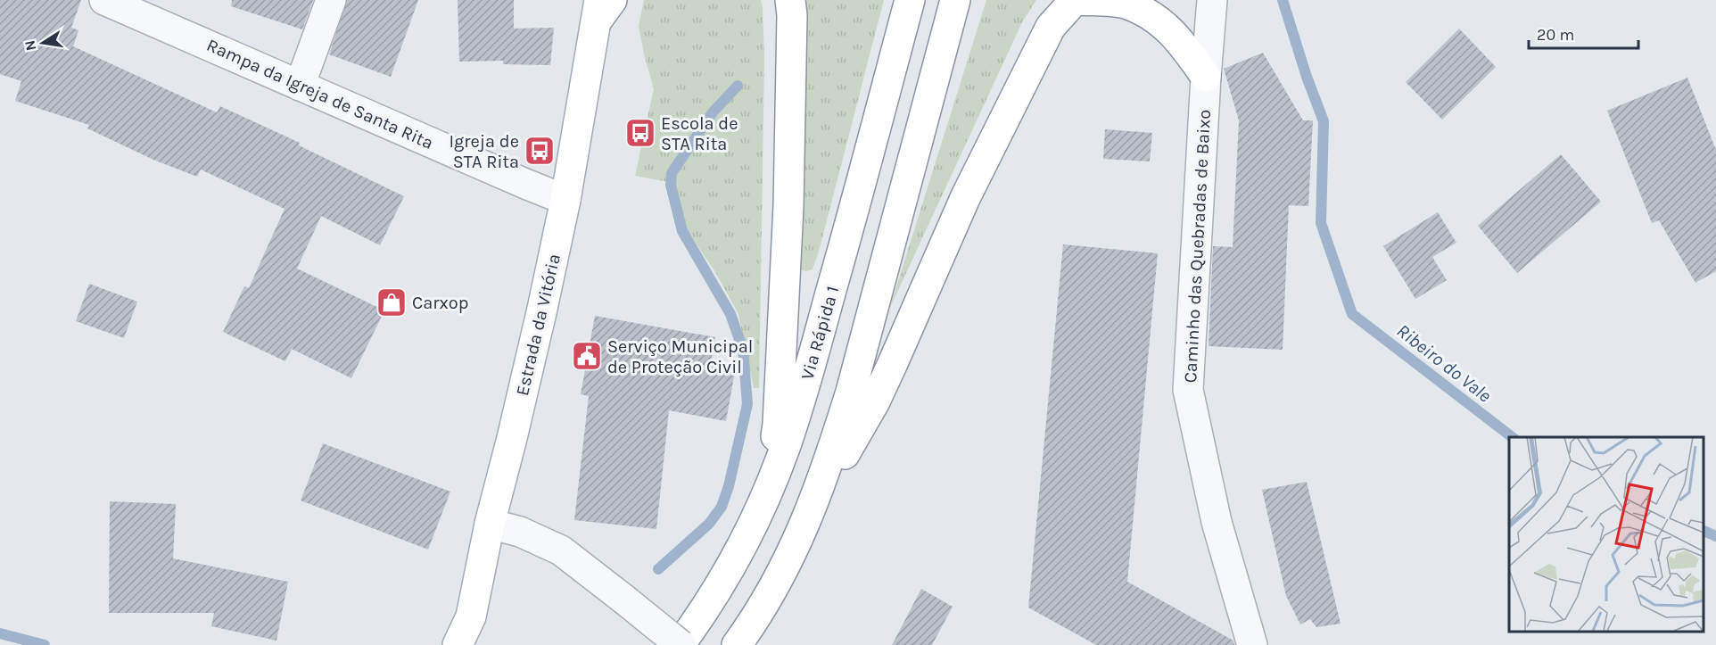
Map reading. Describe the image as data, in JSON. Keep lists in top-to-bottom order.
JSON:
{
  "streets": {
    "main road": ["Estrada da Vitória", "Via Rápida 1"],
    "street": ["Rampa da Igreja de Santa Rita", "Caminho das Quebradas de Baixo"]
  },
  "crossings": [
    ["Rampa da Igreja de Santa Rita", "Estrada da Vitória"]
  ],
  "water": ["Ribeiro do Vale"],
  "places": {
    "bus stop": ["Escola de STA Rita", "Igreja de STA Rita"],
    "shop": ["Carxop"],
    "public building": ["Serviço Municipal de Proteção Civil"]
  },
  "scale_bar": "20 m",
  "north": "left"
}
